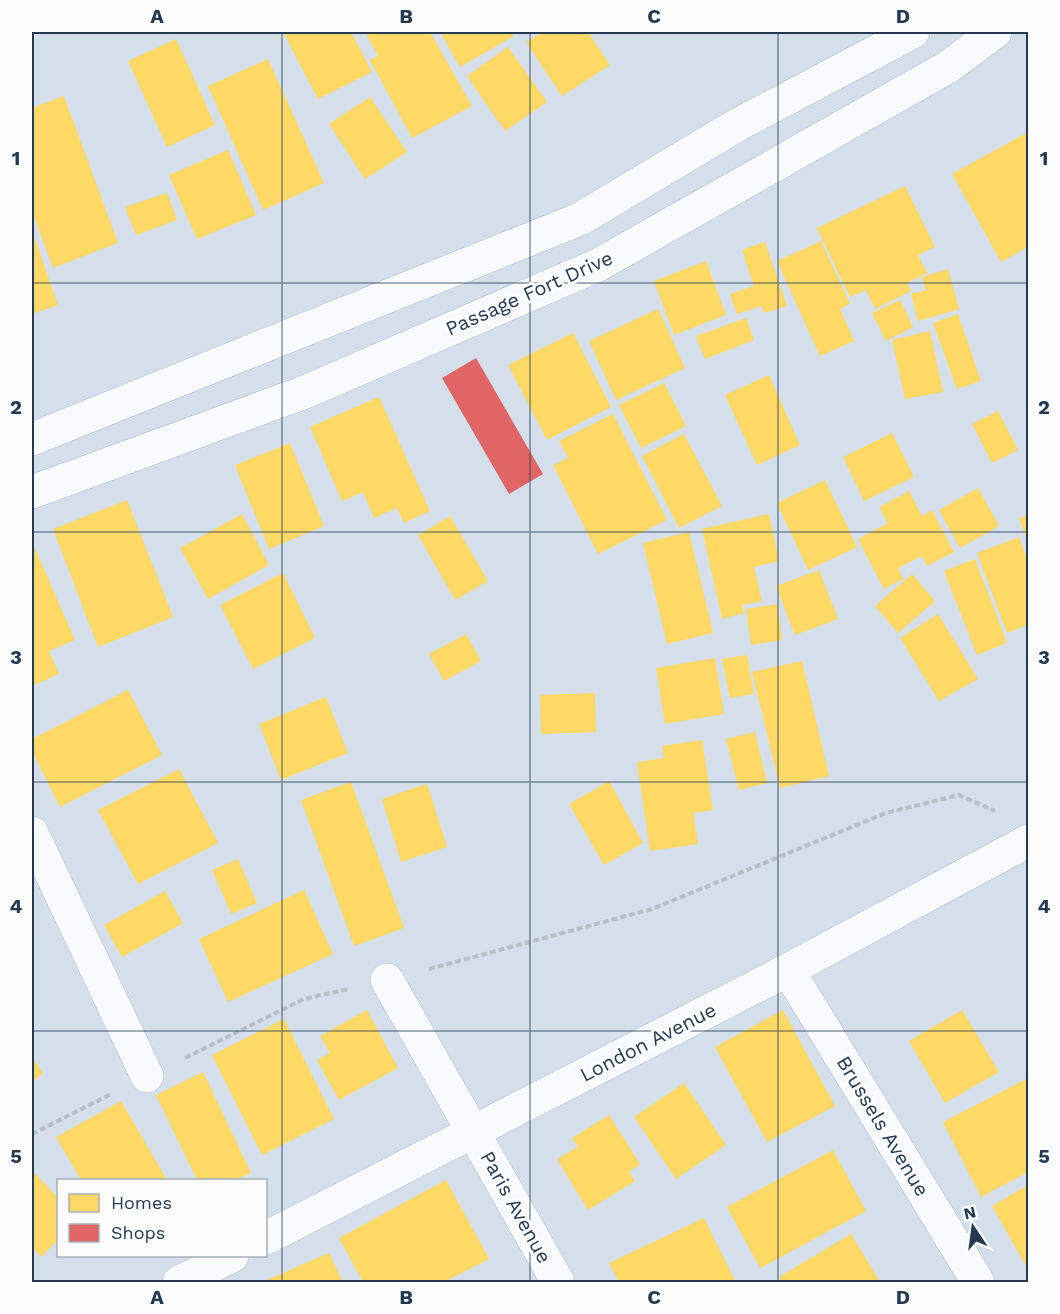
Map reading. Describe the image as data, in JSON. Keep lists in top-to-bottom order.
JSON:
{
  "streets": {
    "main road": [
      "Passage Fort Drive",
      "London Avenue",
      "Brussels Avenue",
      "Paris Avenue"
    ]
  },
  "crossings": [
    ["London Avenue", "Brussels Avenue"],
    ["London Avenue", "Paris Avenue"]
  ],
  "legend": ["Homes", "Shops"],
  "north": "top",
  "grid": {
    "columns": [
      "A",
      "B",
      "C",
      "D"
    ],
    "rows": [
      "1",
      "2",
      "3",
      "4",
      "5"
    ]
  }
}
